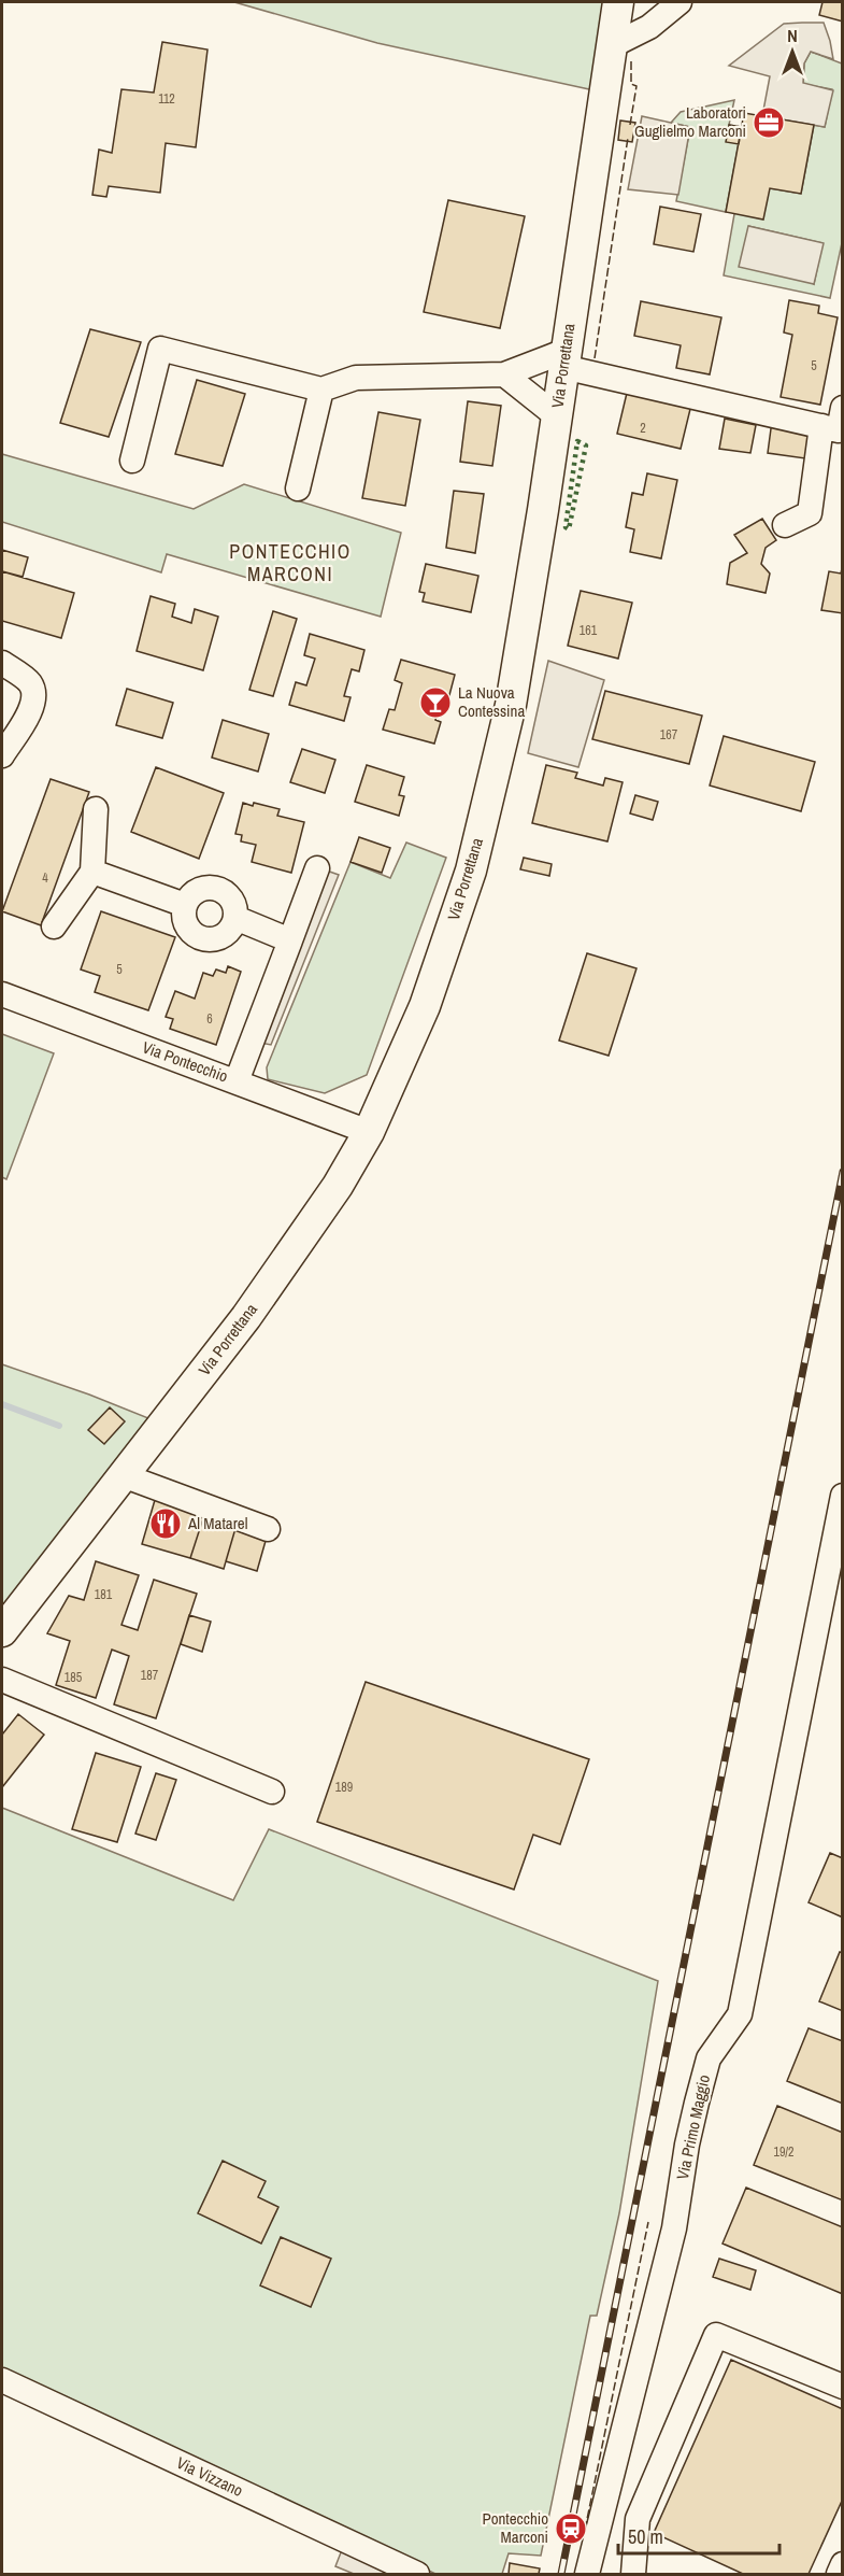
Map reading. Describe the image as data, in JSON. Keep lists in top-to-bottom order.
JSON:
{
  "streets": {
    "main road": ["Via Porrettana"],
    "street": ["Via Pontecchio", "Via Primo Maggio", "Via Vizzano"]
  },
  "crossings": [
    ["Via Porrettana", "Via Pontecchio"]
  ],
  "districts": ["PONTECCHIO MARCONI"],
  "places": {
    "office": ["Laboratori Guglielmo Marconi"],
    "bar": ["La Nuova Contessina"],
    "restaurant": ["Al Matarel"],
    "station": ["Pontecchio Marconi"]
  },
  "house_numbers": [
    "112",
    "5",
    "2",
    "161",
    "167",
    "4",
    "5",
    "6",
    "181",
    "187",
    "185",
    "189",
    "19/2"
  ],
  "scale_bar": "50 m",
  "north": "top"
}
